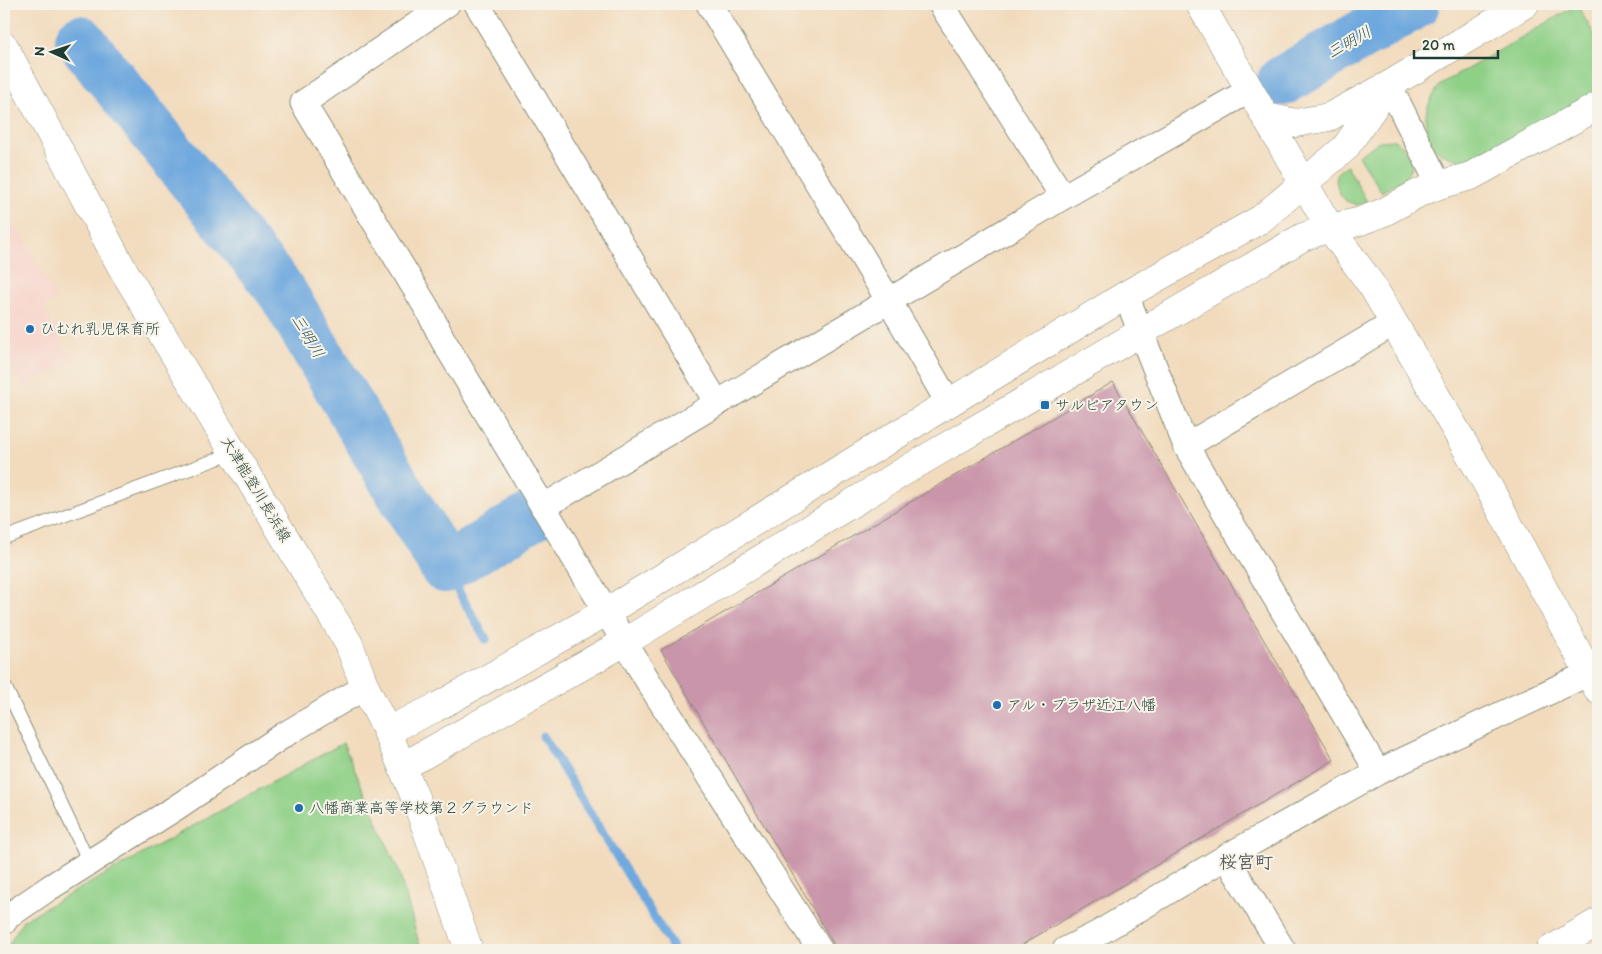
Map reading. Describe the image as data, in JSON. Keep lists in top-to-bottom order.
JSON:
{
  "streets": {
    "street": ["大津能登川長浜線"]
  },
  "districts": ["桜宮町"],
  "water": ["三明川"],
  "places": {
    "other": ["ひむれ乳児保育所", "アル・プラザ近江八幡", "八幡商業高等学校第２グラウンド"],
    "transit": ["サルビアタウン"]
  },
  "scale_bar": "20 m",
  "north": "left"
}
